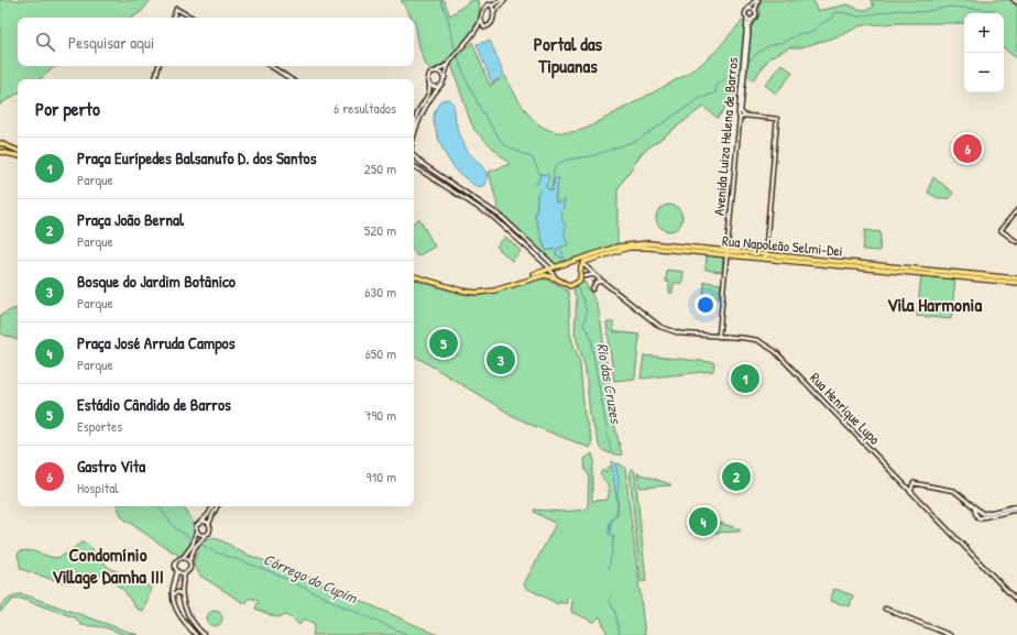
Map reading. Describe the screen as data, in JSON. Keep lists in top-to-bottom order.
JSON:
{
  "streets": {
    "main road": ["Rua Napoleão Selmi-Dei"],
    "street": ["Avenida Luiza Helena de Barros", "Rua Henrique Lupo"]
  },
  "crossings": [
    ["Avenida Luiza Helena de Barros", "Rua Napoleão Selmi-Dei"],
    ["Avenida Luiza Helena de Barros", "Rua Henrique Lupo"],
    ["Rua Napoleão Selmi-Dei", "Rua Henrique Lupo"]
  ],
  "districts": ["Portal das Tipuanas", "Vila Harmonia", "Condomínio Village Damha III"],
  "water": ["Rio das Cruzes", "Córrego do Cupim"],
  "page": {
    "map_buttons": ["+", "−"],
    "search": "Pesquisar aqui",
    "heading": ["Por perto", "6 resultados"],
    "pins": [
      "6",
      "5",
      "3",
      "1",
      "2",
      "4"
    ],
    "list": [
      {
        "mark": "1",
        "name": "Praça Eurípedes Balsanufo D. dos Santos",
        "note": "Parque",
        "value": "250 m"
      },
      {
        "mark": "2",
        "name": "Praça João Bernal",
        "note": "Parque",
        "value": "520 m"
      },
      {
        "mark": "3",
        "name": "Bosque do Jardim Botânico",
        "note": "Parque",
        "value": "630 m"
      },
      {
        "mark": "4",
        "name": "Praça José Arruda Campos",
        "note": "Parque",
        "value": "650 m"
      },
      {
        "mark": "5",
        "name": "Estádio Cândido de Barros",
        "note": "Esportes",
        "value": "790 m"
      },
      {
        "mark": "6",
        "name": "Gastro Vita",
        "note": "Hospital",
        "value": "910 m"
      }
    ]
  }
}
